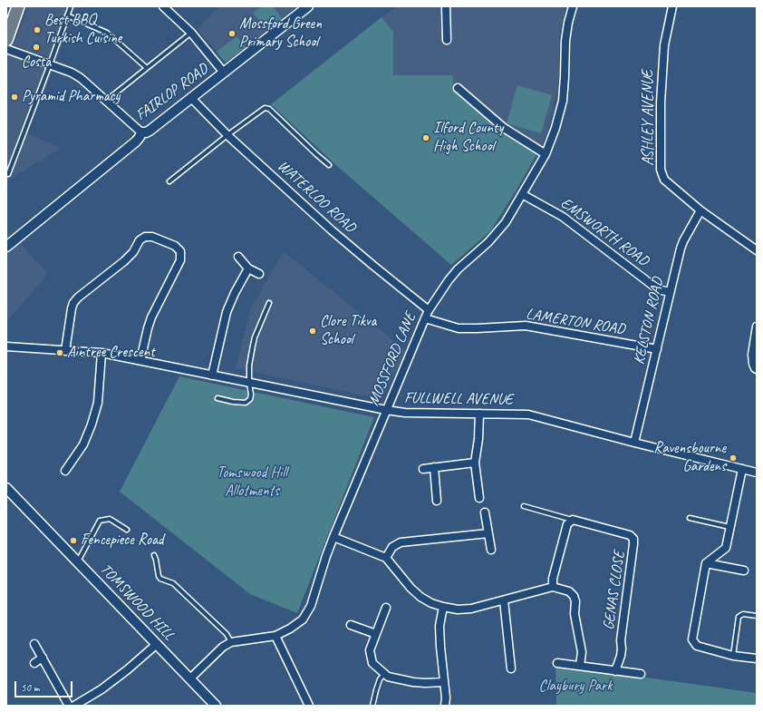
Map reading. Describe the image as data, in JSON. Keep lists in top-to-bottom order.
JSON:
{
  "streets": {
    "street": [
      "FAIRLOP ROAD",
      "ASHLEY AVENUE",
      "WATERLOO ROAD",
      "EMSWORTH ROAD",
      "KELSTON ROAD",
      "LAMERTON ROAD",
      "MOSSFORD LANE",
      "FULLWELL AVENUE",
      "GENAS CLOSE",
      "TOMSWOOD HILL"
    ]
  },
  "crossings": [
    ["FAIRLOP ROAD", "WATERLOO ROAD"],
    ["ASHLEY AVENUE", "KELSTON ROAD"],
    ["WATERLOO ROAD", "MOSSFORD LANE"],
    ["EMSWORTH ROAD", "KELSTON ROAD"],
    ["EMSWORTH ROAD", "MOSSFORD LANE"],
    ["KELSTON ROAD", "LAMERTON ROAD"],
    ["KELSTON ROAD", "FULLWELL AVENUE"],
    ["LAMERTON ROAD", "MOSSFORD LANE"],
    ["MOSSFORD LANE", "FULLWELL AVENUE"],
    ["MOSSFORD LANE", "TOMSWOOD HILL"]
  ],
  "parks": ["Tomswood Hill Allotments", "Claybury Park"],
  "places": [
    "Best BBQ Turkish Cuisine",
    "Mossford Green Primary School",
    "Costa",
    "Pyramid Pharmacy",
    "Ilford County High School",
    "Clore Tikva School",
    "Aintree Crescent",
    "Ravensbourne Gardens",
    "Fencepiece Road"
  ],
  "scale_bar": "50 m"
}
